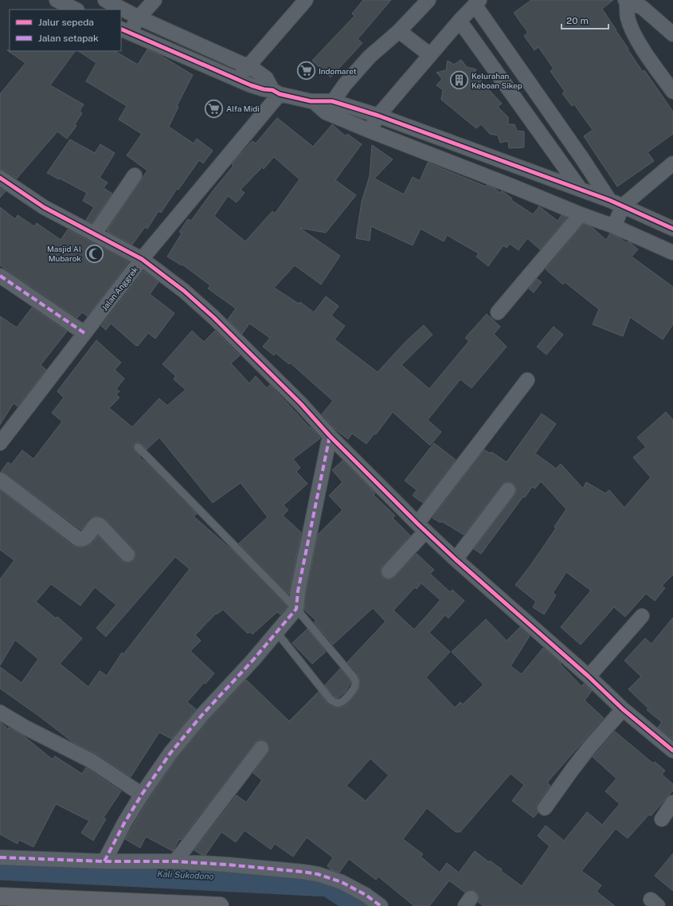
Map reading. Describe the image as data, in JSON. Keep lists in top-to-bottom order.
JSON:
{
  "streets": {
    "street": ["Jalan Anggrek"]
  },
  "water": ["Kali Sukodono"],
  "places": {
    "supermarket": ["Indomaret", "Alfa Midi"],
    "building": ["Kelurahan Keboan Sikep"],
    "mosque": ["Masjid Al Mubarok"]
  },
  "legend": ["Jalur sepeda", "Jalan setapak"],
  "scale_bar": "20 m"
}
